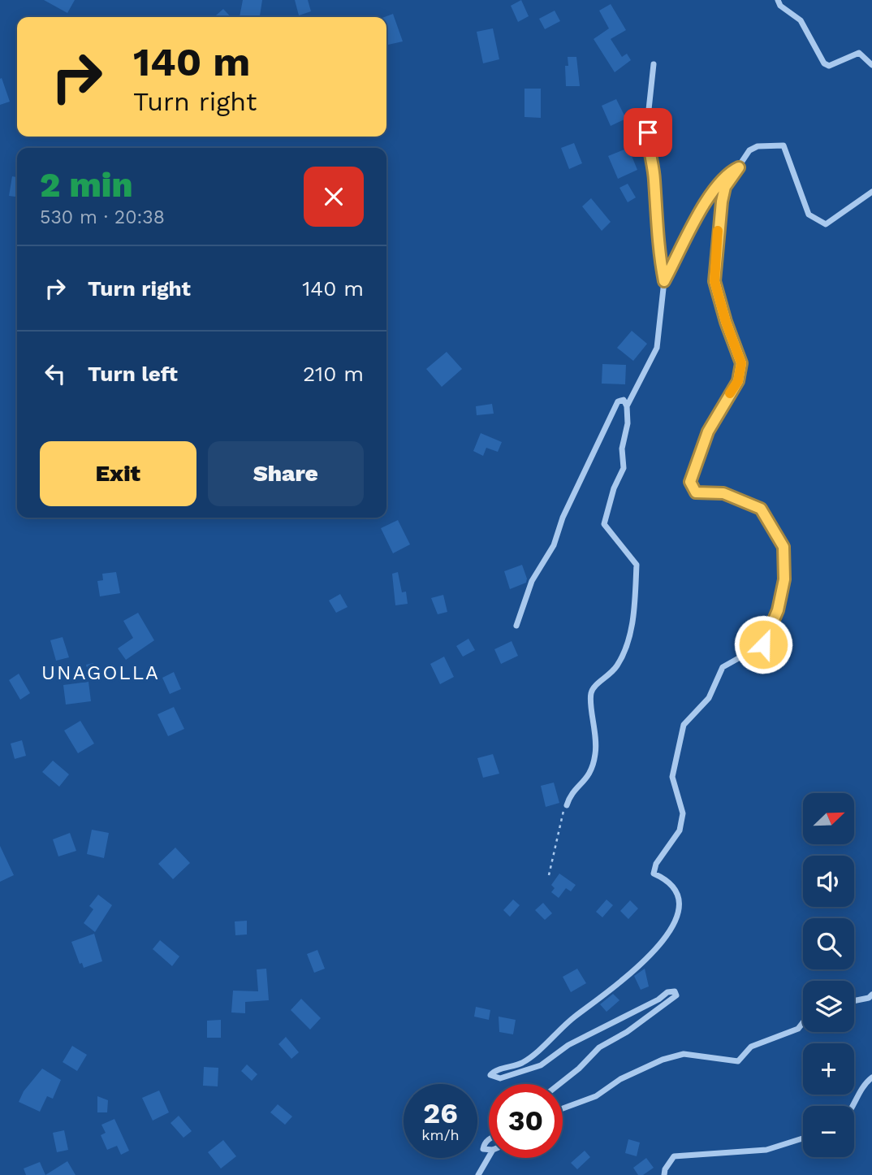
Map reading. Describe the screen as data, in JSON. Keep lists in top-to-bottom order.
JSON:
{
  "districts": ["UNAGOLLA"],
  "north": "top right",
  "page": {
    "turn": ["140 m", "Turn right"],
    "heading": ["2 min", "530 m · 20:38"],
    "list": [
      {
        "name": "Turn right",
        "value": "140 m"
      },
      {
        "name": "Turn left",
        "value": "210 m"
      }
    ],
    "buttons": ["Exit", "Share"],
    "map_buttons": ["+", "−"],
    "speed": "26 km/h",
    "limit": "30"
  }
}
